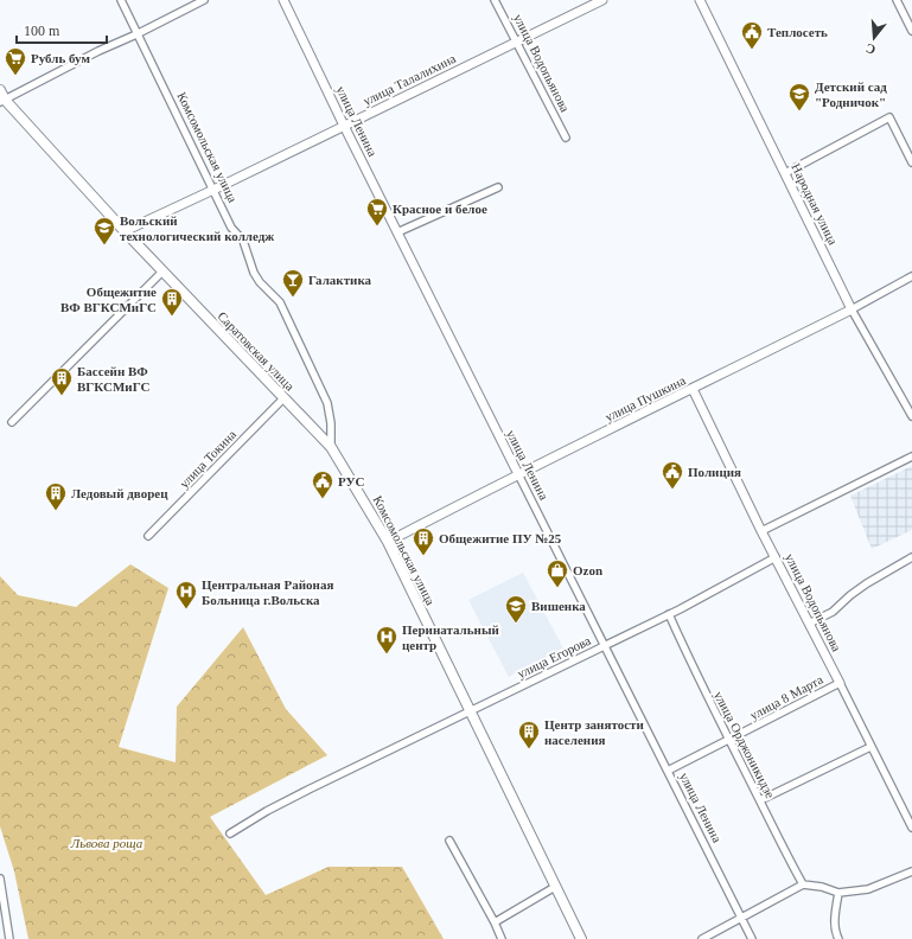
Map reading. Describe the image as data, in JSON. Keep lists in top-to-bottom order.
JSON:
{
  "streets": {
    "main road": ["Комсомольская улица", "Саратовская улица"],
    "street": [
      "улица Водопьянова",
      "улица Талалихина",
      "улица Ленина",
      "Народная улица",
      "улица Пушкина",
      "улица Токина",
      "улица Егорова",
      "улица 8 Марта",
      "улица Орджоникидзе"
    ]
  },
  "crossings": [
    ["улица Водопьянова", "улица Талалихина"],
    ["улица Водопьянова", "улица Пушкина"],
    ["улица Водопьянова", "улица Егорова"],
    ["улица Водопьянова", "улица 8 Марта"],
    ["улица Талалихина", "улица Ленина"],
    ["улица Талалихина", "Комсомольская улица"],
    ["улица Талалихина", "Саратовская улица"],
    ["улица Ленина", "улица Пушкина"],
    ["улица Ленина", "улица Егорова"],
    ["улица Ленина", "улица 8 Марта"],
    ["Комсомольская улица", "Саратовская улица"],
    ["Комсомольская улица", "улица Пушкина"],
    ["Комсомольская улица", "улица Егорова"],
    ["Народная улица", "улица Пушкина"],
    ["Саратовская улица", "улица Токина"],
    ["улица Егорова", "улица Орджоникидзе"],
    ["улица 8 Марта", "улица Орджоникидзе"]
  ],
  "parks": ["Львова роща"],
  "places": {
    "public building": ["Теплосеть", "Полиция", "РУС"],
    "supermarket": ["Рубль бум", "Красное и белое"],
    "school or university": ["Детский сад \"Родничок\"", "Вольский технологический колледж", "Вишенка"],
    "bar": ["Галактика"],
    "building": [
      "Общежитие ВФ ВГКСМиГС",
      "Бассейн ВФ ВГКСМиГС",
      "Ледовый дворец",
      "Общежитие ПУ №25",
      "Центр занятости населения"
    ],
    "shop": ["Ozon"],
    "hospital": ["Центральная Районая Больница г.Вольска", "Перинатальный центр"]
  },
  "scale_bar": "100 m",
  "north": "bottom"
}
